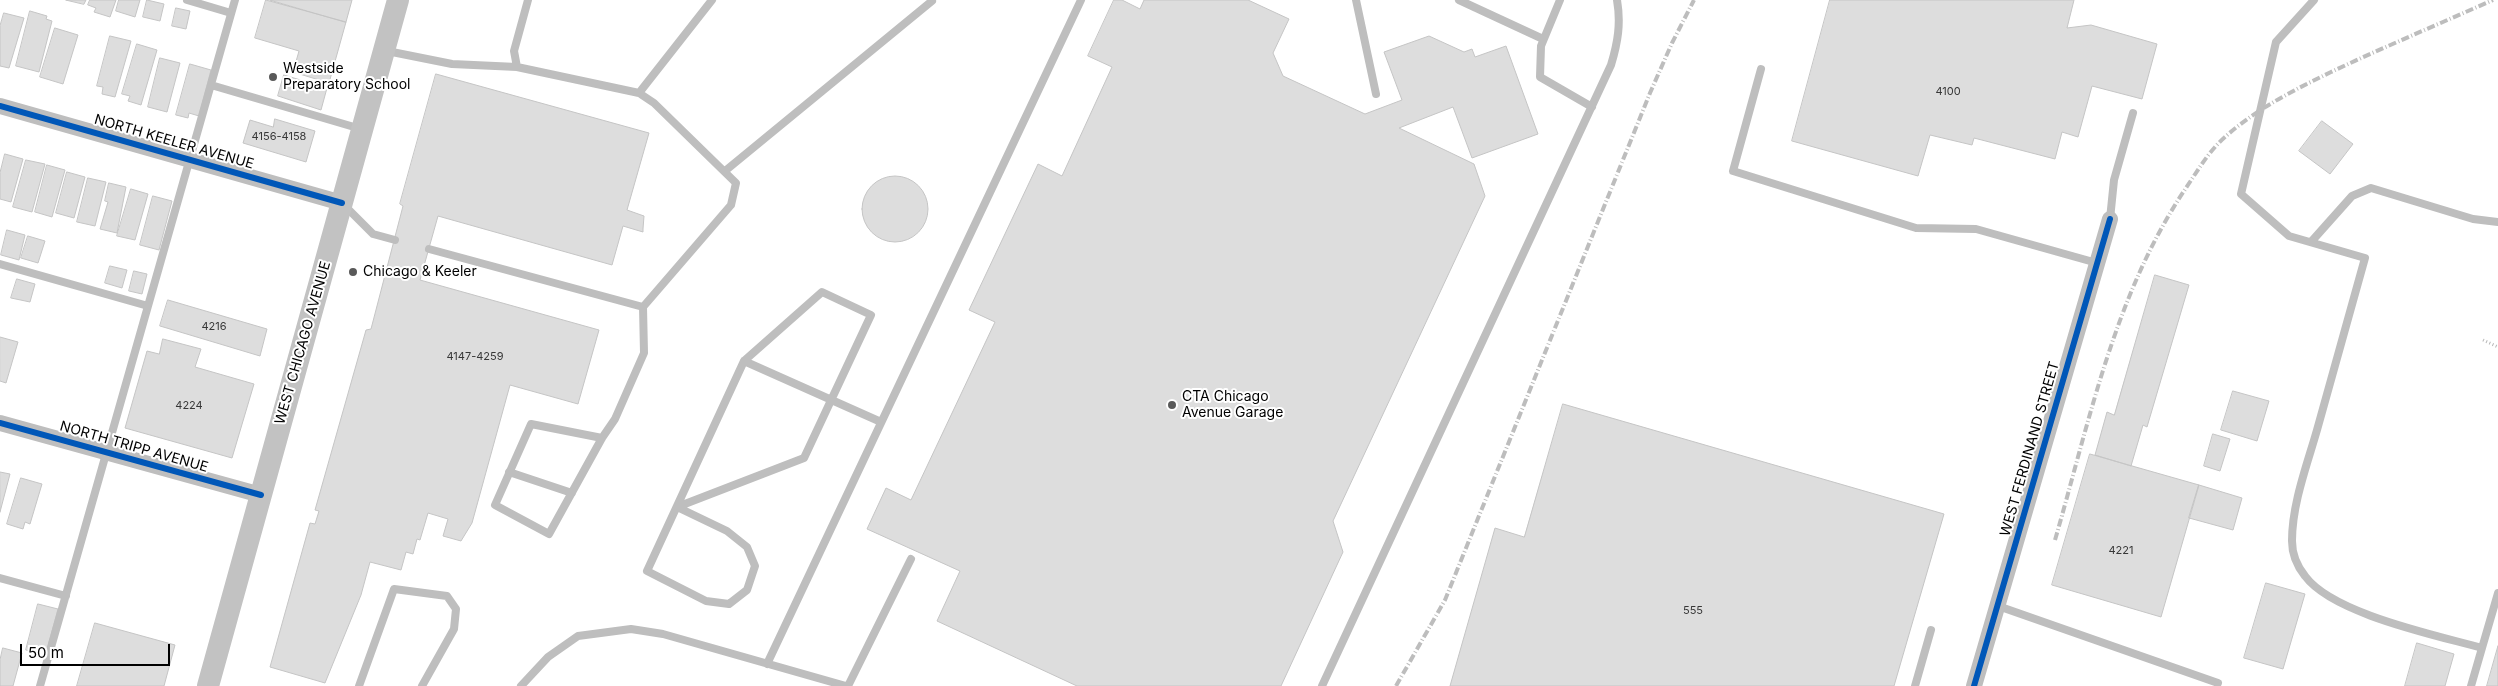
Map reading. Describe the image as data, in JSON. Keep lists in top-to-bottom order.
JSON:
{
  "streets": {
    "main road": ["WEST CHICAGO AVENUE"],
    "street": ["NORTH KEELER AVENUE", "NORTH TRIPP AVENUE", "WEST FERDINAND STREET"]
  },
  "crossings": [
    ["NORTH KEELER AVENUE", "WEST CHICAGO AVENUE"],
    ["WEST CHICAGO AVENUE", "NORTH TRIPP AVENUE"]
  ],
  "places": ["Westside Preparatory School", "Chicago & Keeler", "CTA Chicago Avenue Garage"],
  "house_numbers": [
    "4100",
    "4156-4158",
    "4216",
    "4147-4259",
    "4224",
    "4221",
    "555"
  ],
  "scale_bar": "50 m"
}
